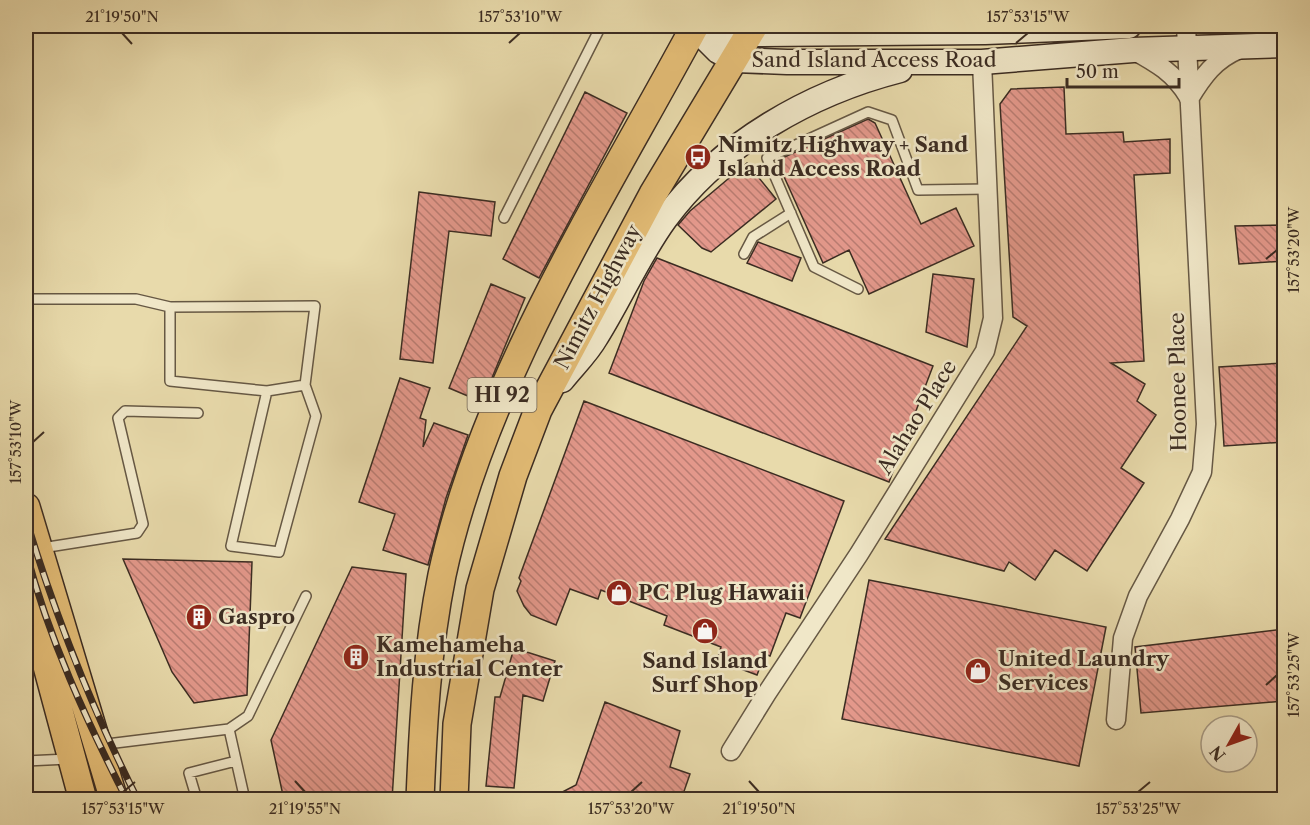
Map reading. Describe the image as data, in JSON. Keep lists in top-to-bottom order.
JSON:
{
  "streets": {
    "main road": ["Sand Island Access Road", "Nimitz Highway", "HI 92"],
    "street": ["Hoonee Place", "Alahao Place"]
  },
  "crossings": [
    ["Sand Island Access Road", "Nimitz Highway"],
    ["Sand Island Access Road", "Hoonee Place"],
    ["Sand Island Access Road", "Alahao Place"]
  ],
  "places": {
    "bus stop": ["Nimitz Highway + Sand Island Access Road"],
    "shop": ["PC Plug Hawaii", "Sand Island Surf Shop", "United Laundry Services"],
    "building": ["Gaspro", "Kamehameha Industrial Center"]
  },
  "scale_bar": "50 m",
  "north": "bottom left",
  "coordinates": [
    "21°19'50\"N",
    "157°53'10\"W",
    "157°53'15\"W",
    "157°53'20\"W",
    "157°53'25\"W",
    "21°19'55\"N"
  ]
}
